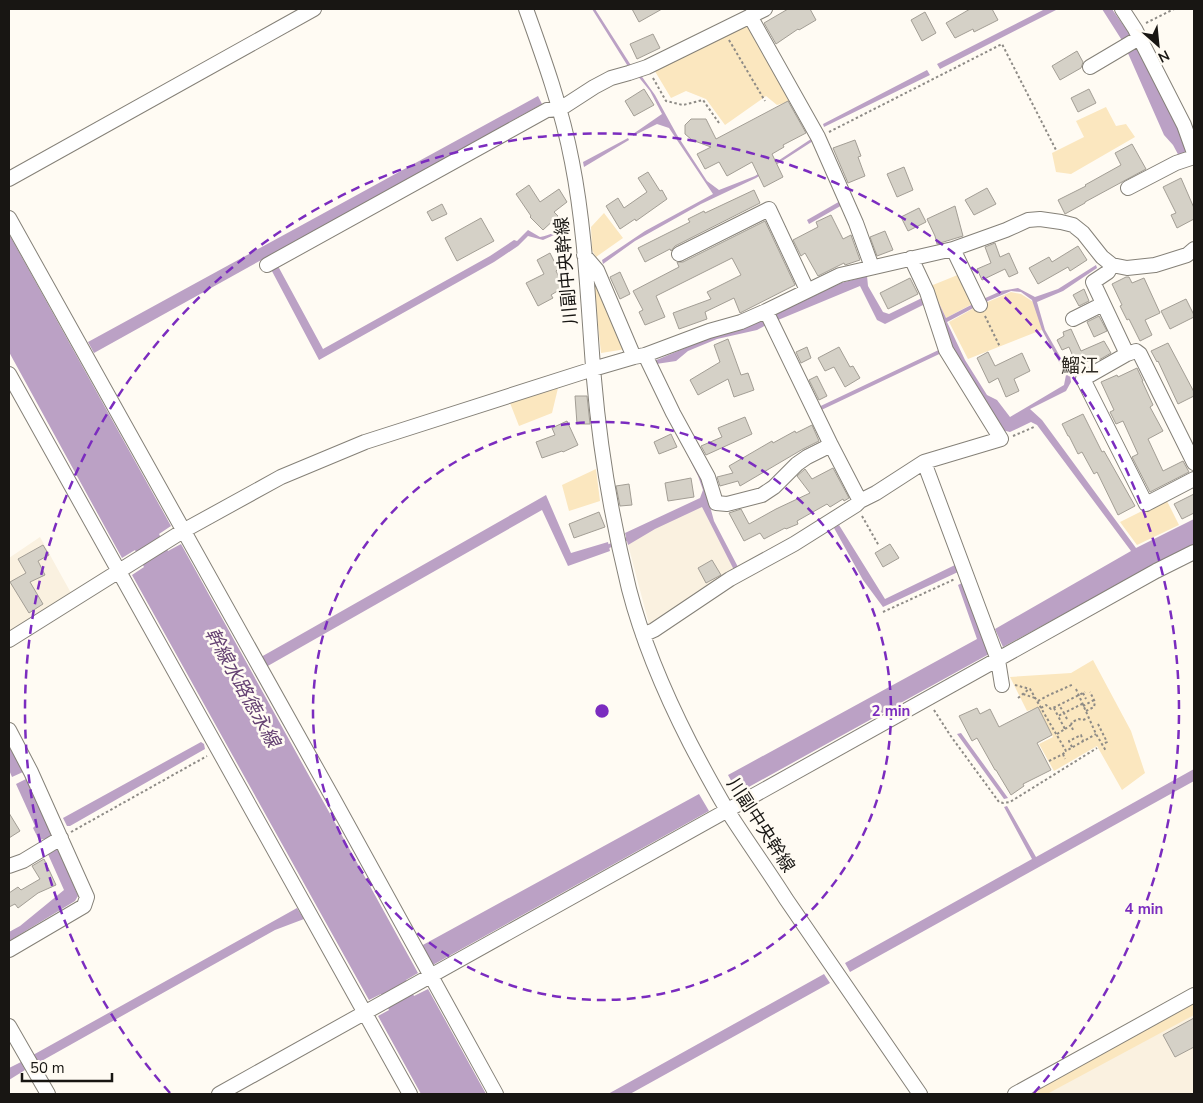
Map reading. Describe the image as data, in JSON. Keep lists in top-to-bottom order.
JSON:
{
  "streets": {
    "street": ["川副中央幹線"]
  },
  "districts": ["鰡江"],
  "water": ["幹線水路徳永線"],
  "scale_bar": "50 m",
  "north": "bottom right",
  "rings": ["2 min", "4 min"]
}
